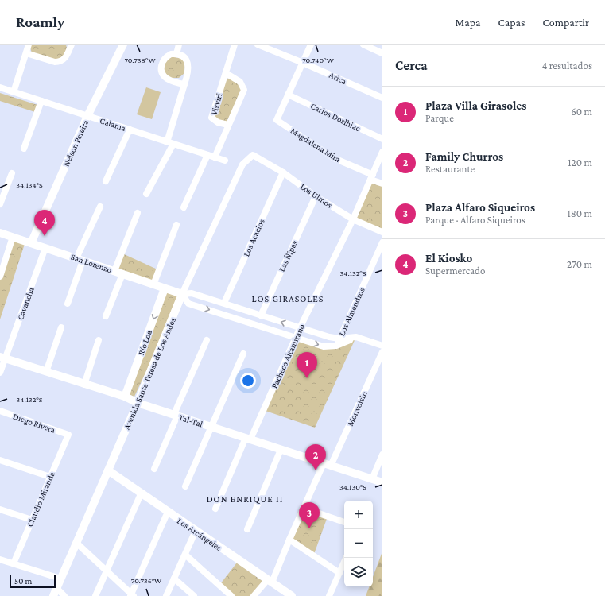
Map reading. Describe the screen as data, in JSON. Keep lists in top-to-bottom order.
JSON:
{
  "streets": {
    "street": [
      "Arica",
      "Visviri",
      "Carlos Dorlhiac",
      "Calama",
      "Nelson Pereira",
      "Magdalena Mira",
      "Los Ulmos",
      "Los Acacios",
      "Las Ñipas",
      "San Lorenzo",
      "Cavancha",
      "Los Almendros",
      "Río Loa",
      "Pacheco Altamirano",
      "Avenida Santa Teresa de Los Andes",
      "Monvoisin",
      "Tal-Tal",
      "Diego Rivera",
      "Claudio Miranda",
      "Los Arcángeles"
    ]
  },
  "crossings": [
    ["Visviri", "Calama"],
    ["Carlos Dorlhiac", "Magdalena Mira"],
    ["Calama", "Nelson Pereira"],
    ["Nelson Pereira", "San Lorenzo"],
    ["Magdalena Mira", "Pacheco Altamirano"],
    ["Los Ulmos", "Los Acacios"],
    ["Los Ulmos", "Las Ñipas"],
    ["Los Ulmos", "Pacheco Altamirano"],
    ["Los Ulmos", "Avenida Santa Teresa de Los Andes"],
    ["Los Acacios", "San Lorenzo"],
    ["Las Ñipas", "San Lorenzo"],
    ["San Lorenzo", "Cavancha"],
    ["San Lorenzo", "Los Almendros"],
    ["San Lorenzo", "Río Loa"],
    ["San Lorenzo", "Pacheco Altamirano"],
    ["San Lorenzo", "Avenida Santa Teresa de Los Andes"],
    ["Cavancha", "Tal-Tal"],
    ["Río Loa", "Tal-Tal"],
    ["Pacheco Altamirano", "Tal-Tal"],
    ["Avenida Santa Teresa de Los Andes", "Tal-Tal"],
    ["Avenida Santa Teresa de Los Andes", "Los Arcángeles"],
    ["Monvoisin", "Tal-Tal"],
    ["Monvoisin", "Los Arcángeles"],
    ["Diego Rivera", "Claudio Miranda"]
  ],
  "districts": ["LOS GIRASOLES", "DON ENRIQUE II"],
  "scale_bar": "50 m",
  "page": {
    "header": "Roamly",
    "nav": ["Mapa", "Capas", "Compartir"],
    "heading": ["Cerca", "4 resultados"],
    "list": [
      {
        "mark": "1",
        "name": "Plaza Villa Girasoles",
        "note": "Parque",
        "value": "60 m"
      },
      {
        "mark": "2",
        "name": "Family Churros",
        "note": "Restaurante",
        "value": "120 m"
      },
      {
        "mark": "3",
        "name": "Plaza Alfaro Siqueiros",
        "note": "Parque · Alfaro Siqueiros",
        "value": "180 m"
      },
      {
        "mark": "4",
        "name": "El Kiosko",
        "note": "Supermercado",
        "value": "270 m"
      }
    ],
    "pins": [
      "4",
      "1",
      "2",
      "3"
    ],
    "map_buttons": ["+", "−"],
    "scale": "50 m"
  },
  "coordinates": [
    "70.738°W",
    "70.740°W",
    "34.134°S",
    "34.132°S",
    "34.130°S",
    "70.736°W"
  ]
}
